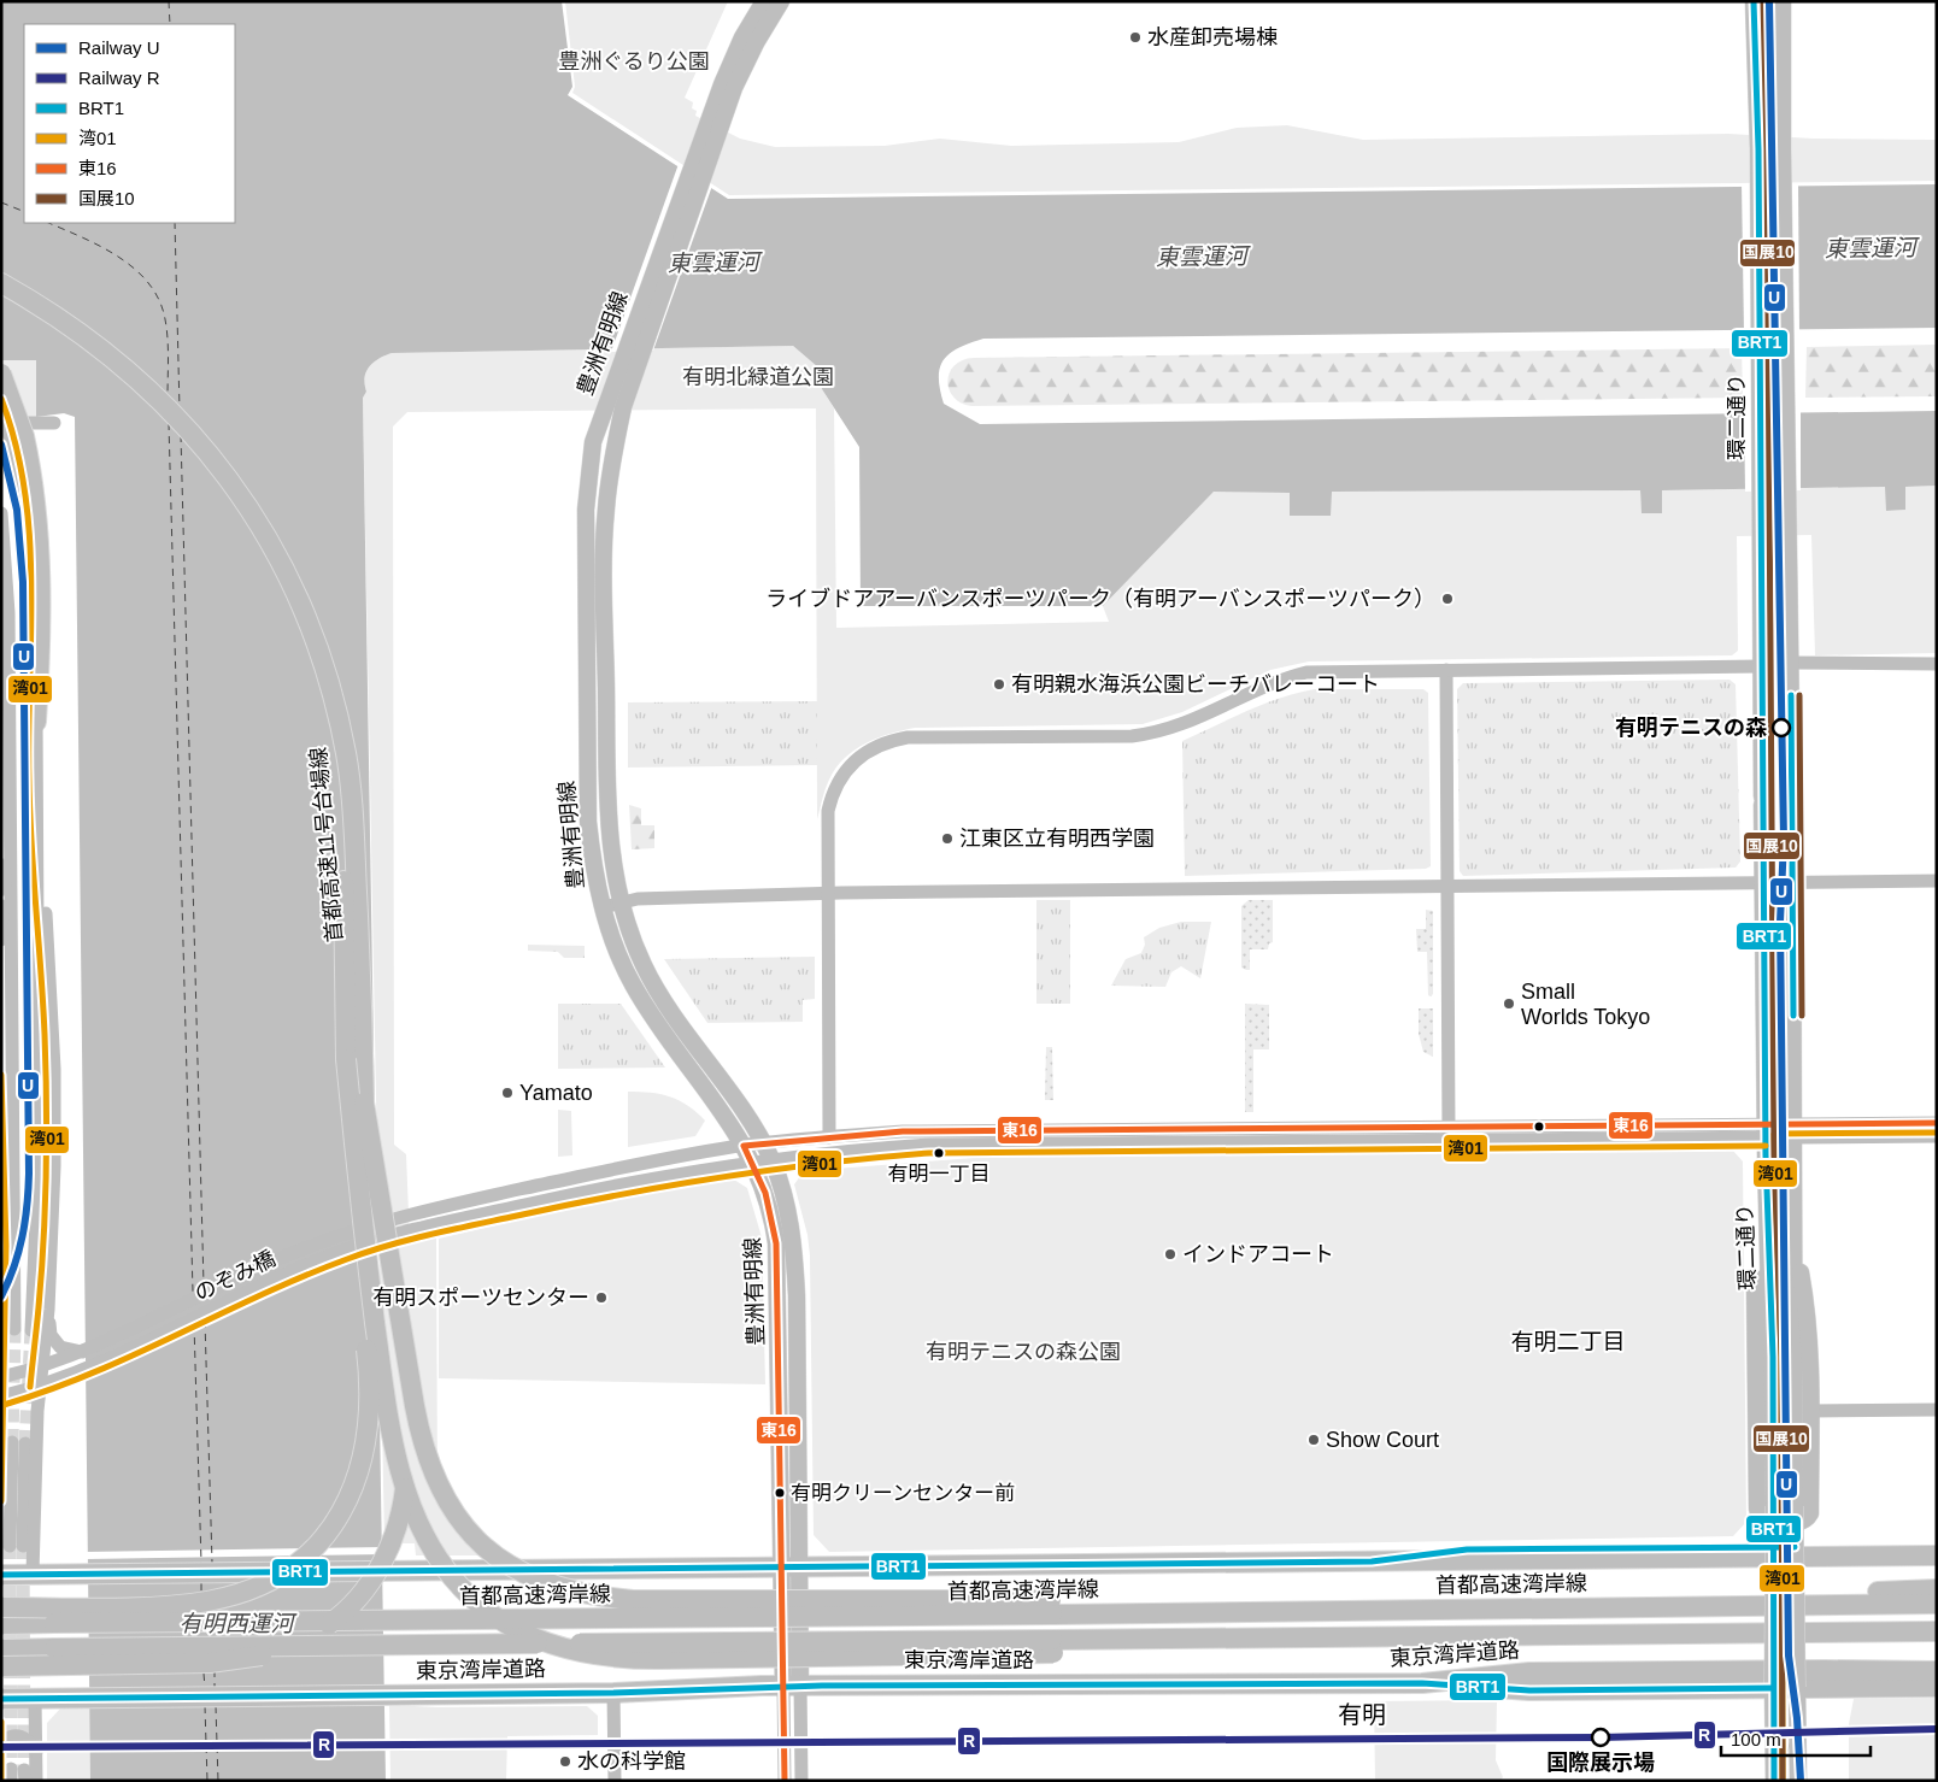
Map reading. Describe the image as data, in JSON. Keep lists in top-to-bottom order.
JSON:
{
  "streets": {
    "highway": ["首都高速11号台場線", "首都高速湾岸線", "東京湾岸道路"],
    "main road": ["豊洲有明線", "環二通り"],
    "street": ["のぞみ橋"]
  },
  "crossings": [
    ["豊洲有明線", "のぞみ橋"],
    ["豊洲有明線", "東京湾岸道路"],
    ["環二通り", "のぞみ橋"]
  ],
  "districts": ["有明二丁目", "有明"],
  "water": ["東雲運河", "有明西運河"],
  "parks": ["豊洲ぐるり公園", "有明北緑道公園", "有明テニスの森公園"],
  "places": [
    "水産卸売場棟",
    "ライブドアアーバンスポーツパーク（有明アーバンスポーツパーク）",
    "有明親水海浜公園ビーチバレーコート",
    "有明テニスの森",
    "江東区立有明西学園",
    "Small Worlds Tokyo",
    "Yamato",
    "有明一丁目",
    "インドアコート",
    "有明スポーツセンター",
    "Show Court",
    "有明クリーンセンター前",
    "国際展示場",
    "水の科学館"
  ],
  "lines": [
    "rail line U",
    "transit line BRT1",
    "transit line 国展10",
    "transit line 湾01",
    "transit line 東16",
    "rail line R"
  ],
  "legend": [
    "Railway U",
    "Railway R",
    "BRT1",
    "湾01",
    "東16",
    "国展10"
  ],
  "scale_bar": "100 m"
}
